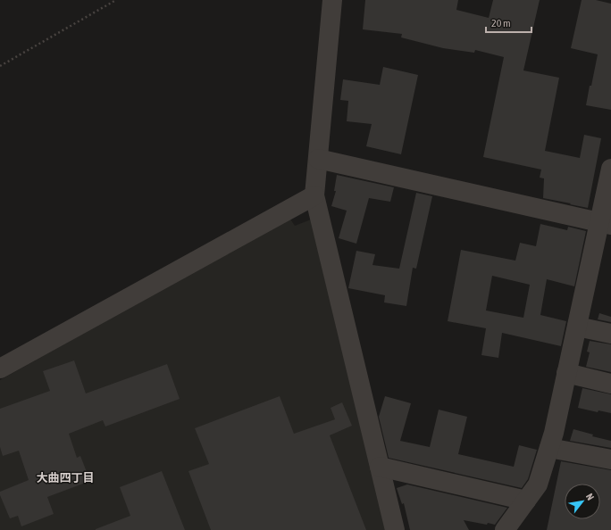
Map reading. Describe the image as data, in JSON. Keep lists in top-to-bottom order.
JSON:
{
  "districts": ["大曲四丁目"],
  "scale_bar": "20 m",
  "north": "top right"
}
